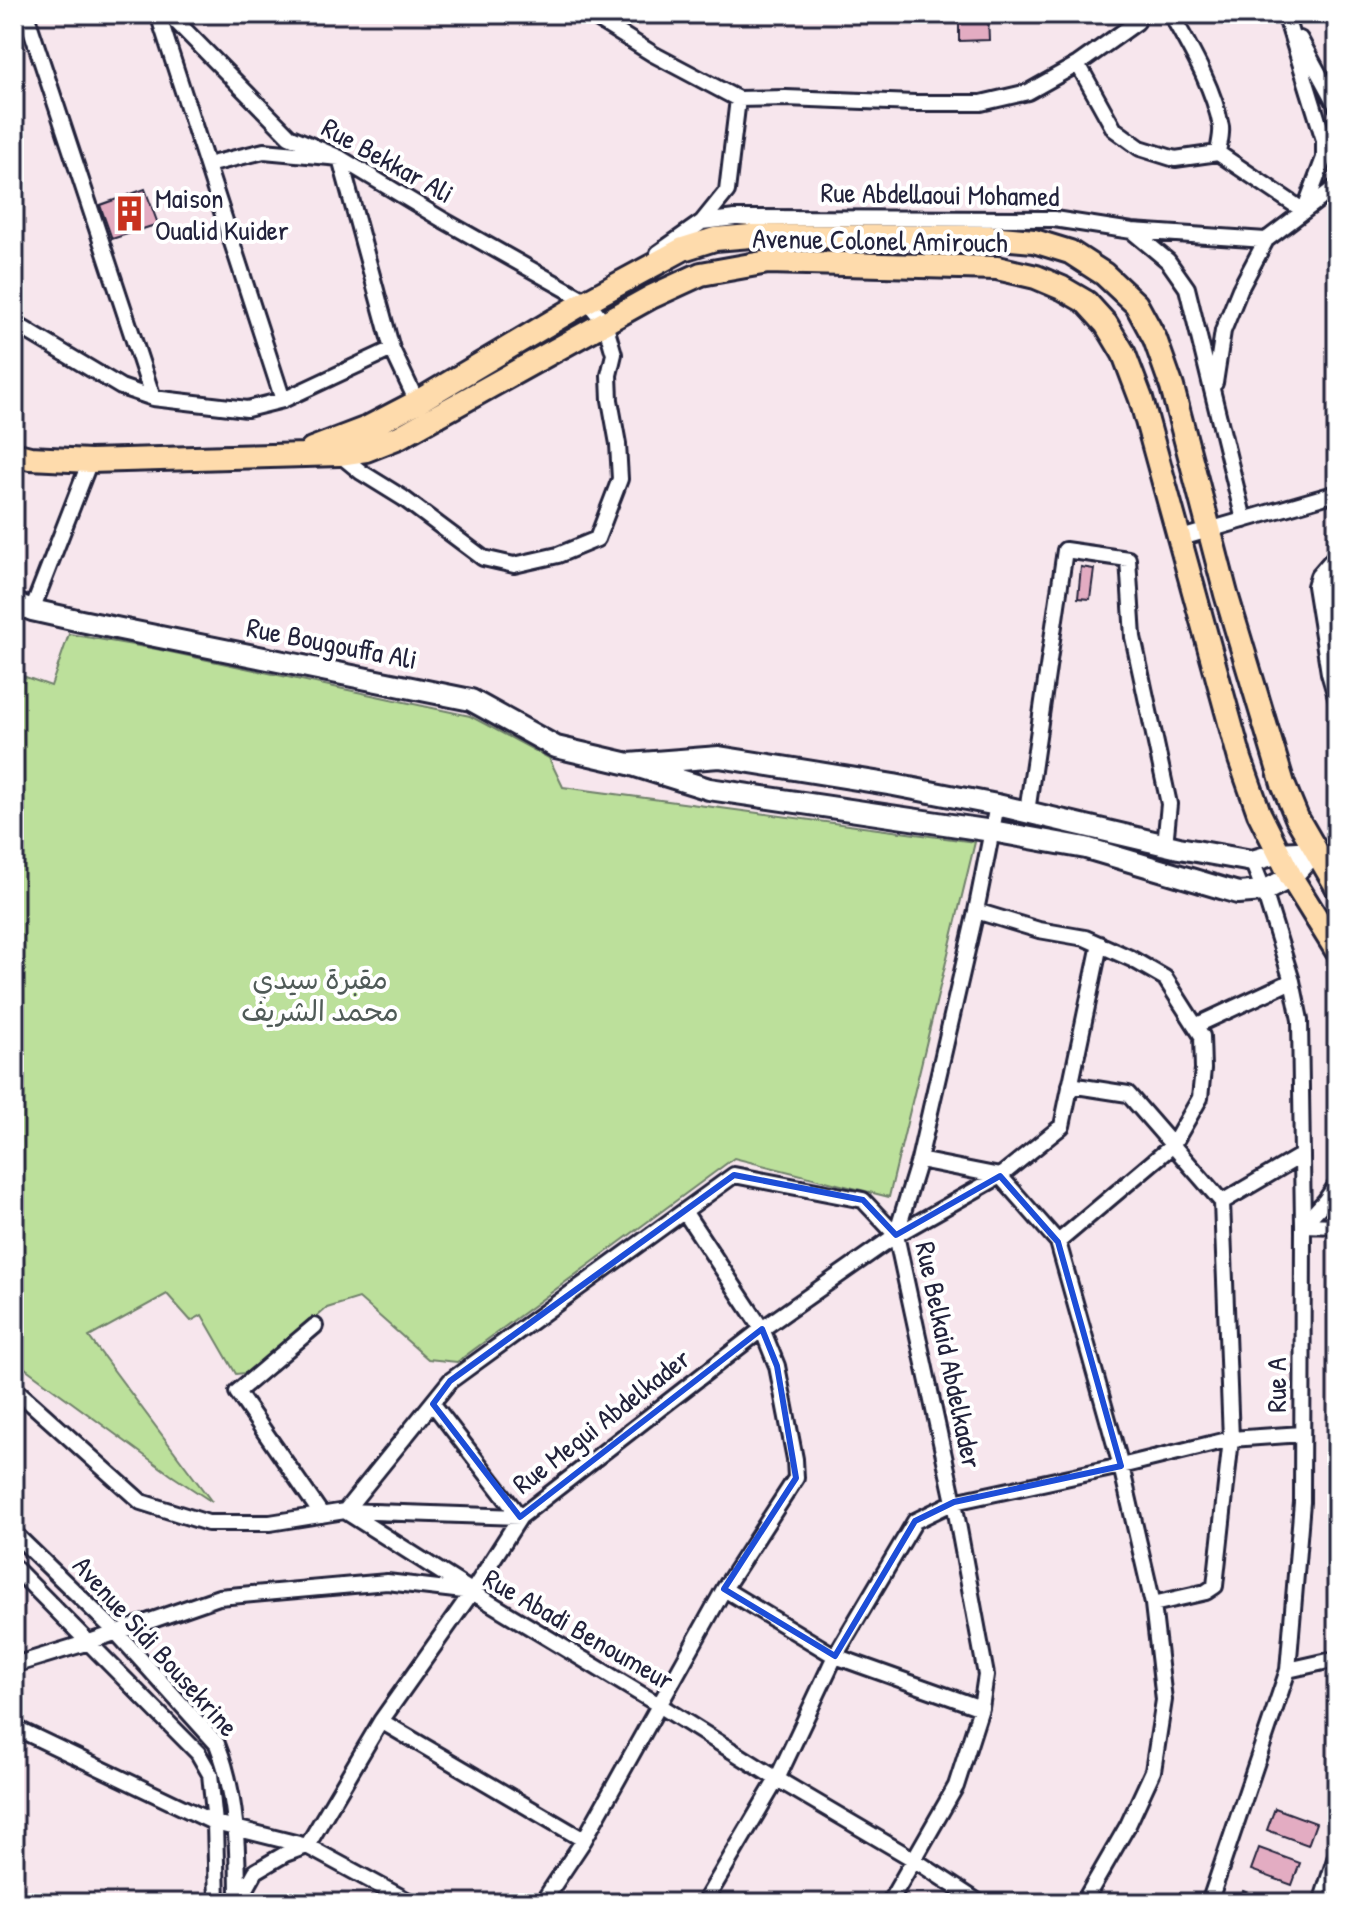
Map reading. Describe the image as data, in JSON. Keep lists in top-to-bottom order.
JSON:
{
  "streets": {
    "main road": ["Avenue Colonel Amirouch"],
    "street": [
      "Rue Bekkar Ali",
      "Rue Abdellaoui Mohamed",
      "Rue Bougouffa Ali",
      "Rue Belkaid Abdelkader",
      "Rue A",
      "Rue Megui Abdelkader",
      "Rue Abadi Benoumeur",
      "Avenue Sidi Bousekrine"
    ]
  },
  "crossings": [
    ["Rue Bekkar Ali", "Avenue Colonel Amirouch"],
    ["Rue Abdellaoui Mohamed", "Avenue Colonel Amirouch"],
    ["Rue Belkaid Abdelkader", "Rue Megui Abdelkader"],
    ["Rue Belkaid Abdelkader", "Rue Abadi Benoumeur"],
    ["Rue Megui Abdelkader", "Rue Abadi Benoumeur"],
    ["Rue Abadi Benoumeur", "Avenue Sidi Bousekrine"]
  ],
  "parks": ["مقبرة سيدي محمد الشريف"],
  "places": {
    "building": ["Maison Oualid Kuider"]
  }
}
